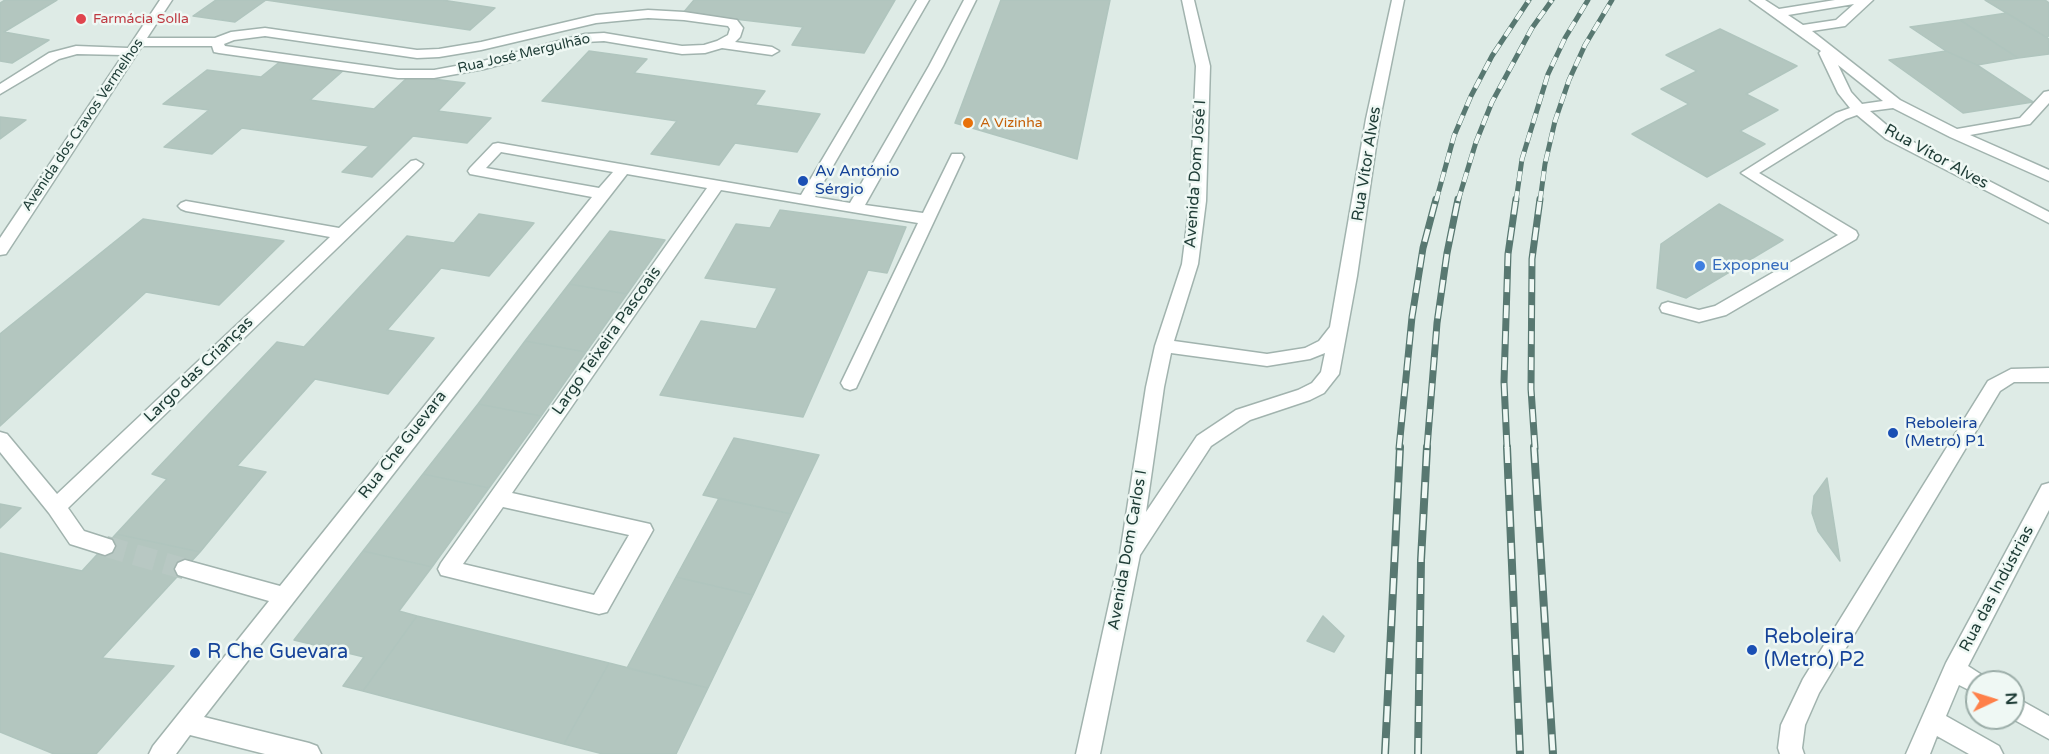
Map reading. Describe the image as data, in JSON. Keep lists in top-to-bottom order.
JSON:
{
  "streets": {
    "street": [
      "Rua José Mergulhão",
      "Avenida dos Cravos Vermelhos",
      "Rua Vítor Alves",
      "Avenida Dom José I",
      "Largo Teixeira Pascoais",
      "Largo das Crianças",
      "Rua Che Guevara",
      "Avenida Dom Carlos I",
      "Rua das Indústrias"
    ]
  },
  "crossings": [
    ["Rua José Mergulhão", "Avenida dos Cravos Vermelhos"],
    ["Rua Vítor Alves", "Avenida Dom Carlos I"],
    ["Avenida Dom José I", "Avenida Dom Carlos I"]
  ],
  "places": [
    "Farmácia Solla",
    "A Vizinha",
    "Av António Sérgio",
    "Expopneu",
    "Reboleira (Metro) P1",
    "Reboleira (Metro) P2",
    "R Che Guevara"
  ],
  "north": "right"
}
